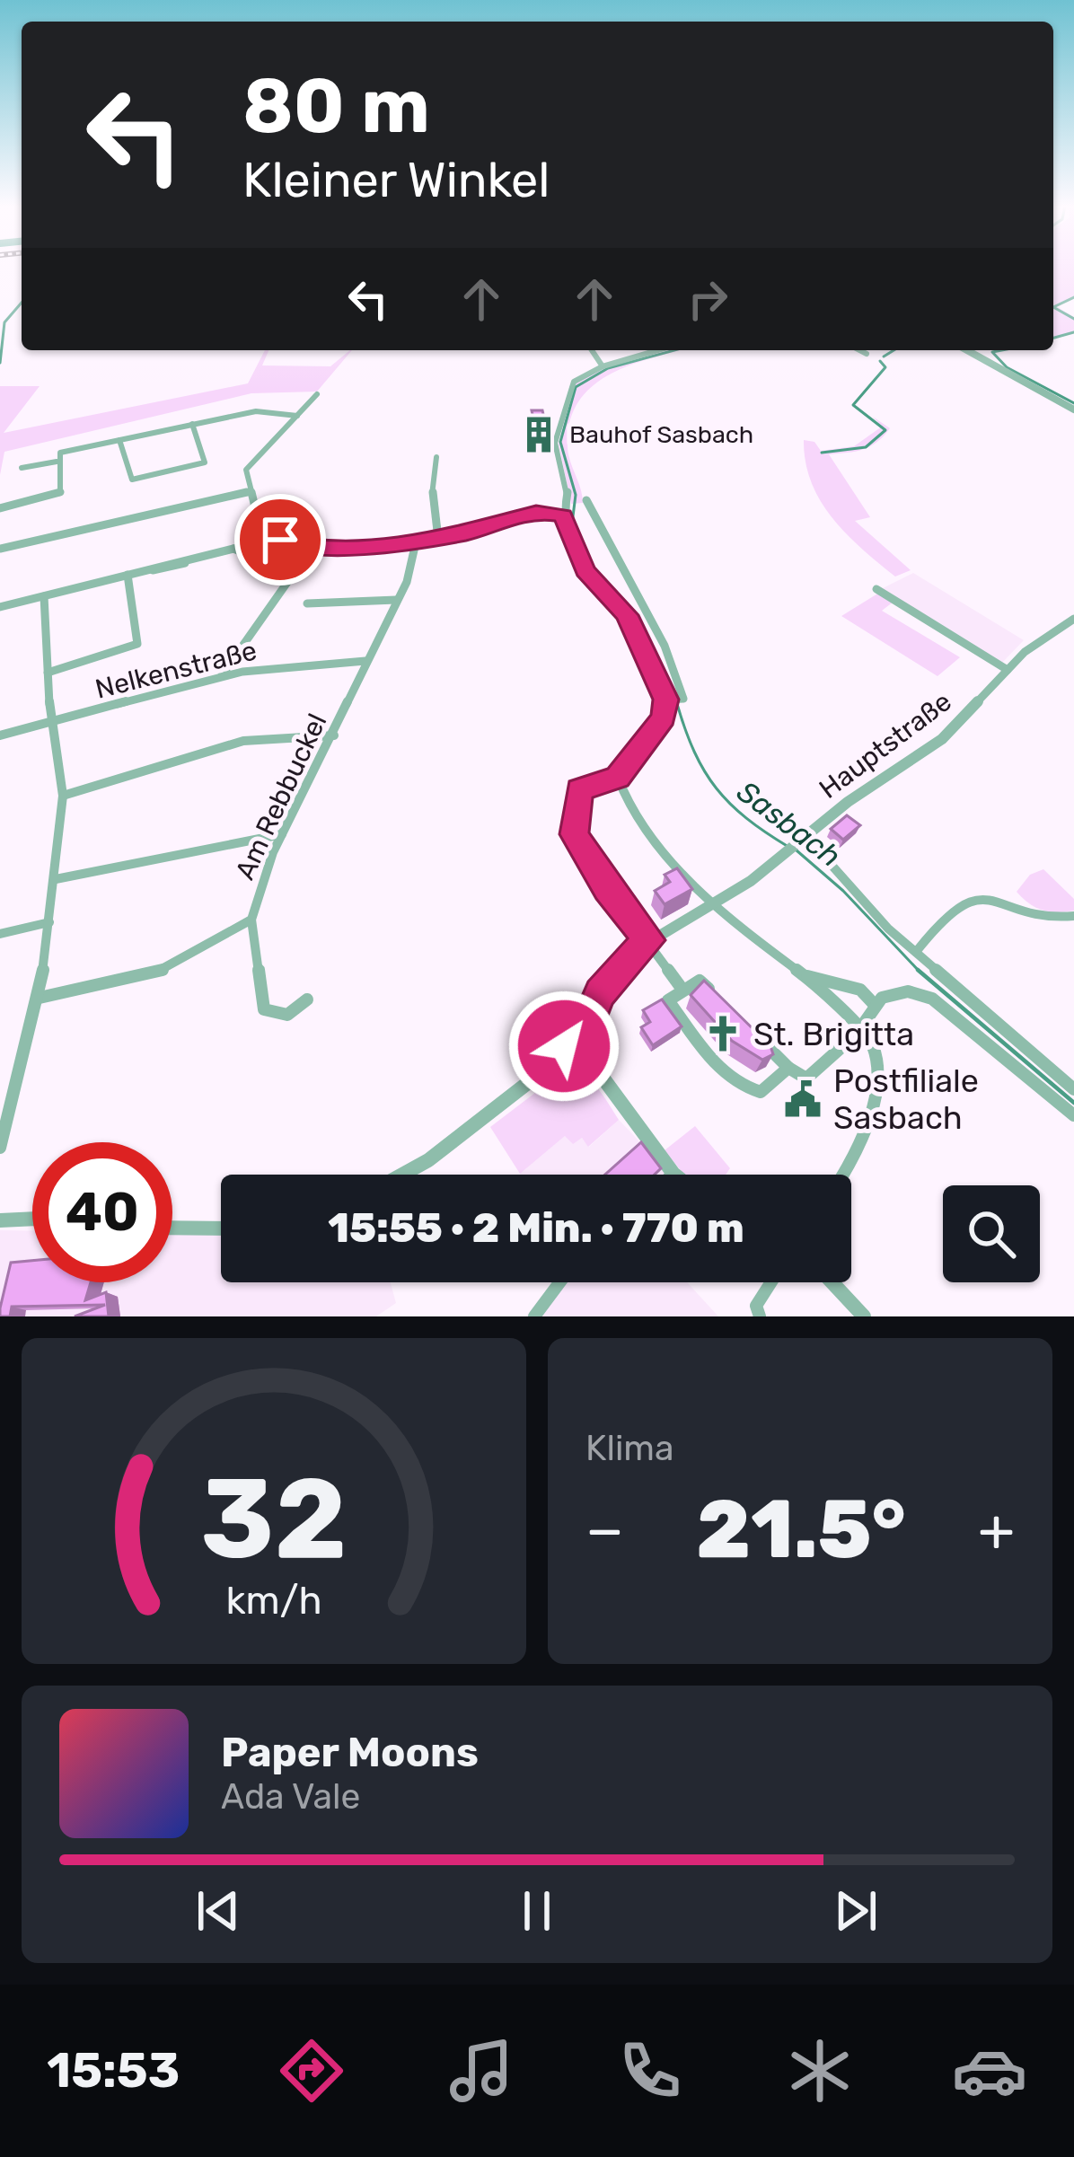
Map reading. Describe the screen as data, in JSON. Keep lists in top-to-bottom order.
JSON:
{
  "streets": {
    "street": ["Nelkenstraße", "Hauptstraße", "Am Rebbuckel"]
  },
  "crossings": [
    ["Nelkenstraße", "Am Rebbuckel"]
  ],
  "water": ["Sasbach"],
  "places": {
    "building": ["Bauhof Sasbach"],
    "church": ["St. Brigitta"],
    "public building": ["Postfiliale Sasbach"]
  },
  "page": {
    "turn": ["80 m", "Kleiner Winkel"],
    "limit": "40",
    "trip": "15:55 · 2 Min. · 770 m",
    "tile": "Klima",
    "heat": ["−", "21.5°", "+"],
    "song": ["Paper Moons", "Ada Vale"],
    "tabs": "15:53",
    "gauge": ["32", "km/h"]
  }
}
